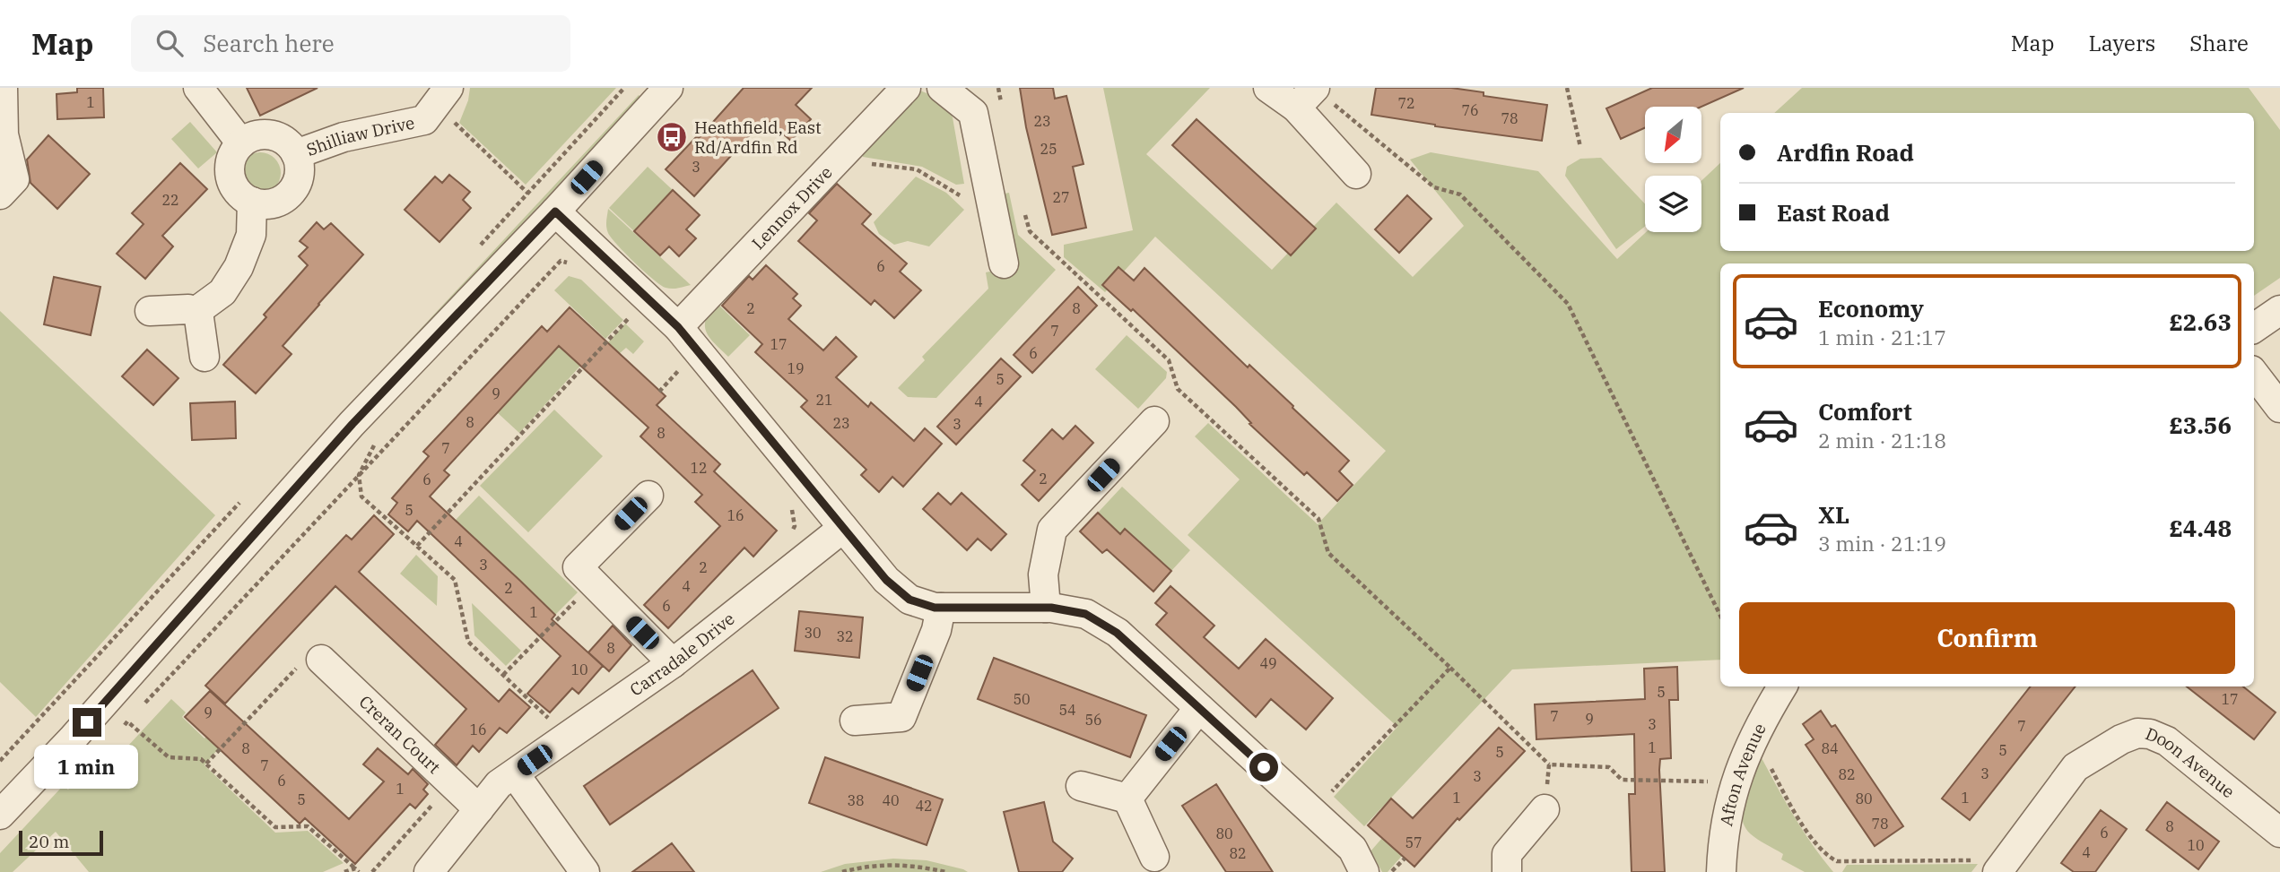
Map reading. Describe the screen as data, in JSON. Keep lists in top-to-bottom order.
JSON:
{
  "streets": {
    "street": [
      "Shilliaw Drive",
      "Lennox Drive",
      "Carradale Drive",
      "Creran Court",
      "Doon Avenue",
      "Afton Avenue"
    ]
  },
  "crossings": [
    ["Carradale Drive", "Creran Court"]
  ],
  "places": {
    "bus stop": ["Heathfield, East Rd/Ardfin Rd"]
  },
  "house_numbers": [
    "1",
    "72",
    "76",
    "78",
    "23",
    "25",
    "3",
    "27",
    "22",
    "6",
    "2",
    "8",
    "7",
    "17",
    "6",
    "19",
    "5",
    "9",
    "21",
    "4",
    "8",
    "23",
    "3",
    "8",
    "7",
    "12",
    "2",
    "6",
    "5",
    "16",
    "4",
    "3",
    "2",
    "4",
    "2",
    "6",
    "1",
    "30",
    "32",
    "8",
    "49",
    "10",
    "5",
    "50",
    "17",
    "54",
    "9",
    "7",
    "9",
    "56",
    "3",
    "7",
    "16",
    "1",
    "8",
    "84",
    "5",
    "5",
    "7",
    "3",
    "82",
    "3",
    "6",
    "1",
    "1",
    "1",
    "80",
    "5",
    "38",
    "40",
    "42",
    "78",
    "8",
    "6",
    "80",
    "57",
    "10",
    "4",
    "82"
  ],
  "scale_bar": "20 m",
  "north": "bottom left",
  "page": {
    "header": "Map",
    "search": "Search here",
    "nav": ["Map", "Layers", "Share"],
    "banner": ["Ardfin Road", "East Road"],
    "list": [
      {
        "name": "Economy",
        "note": "1 min · 21:17",
        "value": "£2.63"
      },
      {
        "name": "Comfort",
        "note": "2 min · 21:18",
        "value": "£3.56"
      },
      {
        "name": "XL",
        "note": "3 min · 21:19",
        "value": "£4.48"
      }
    ],
    "buttons": "Confirm",
    "bubble": "1 min",
    "scale": "20 m"
  }
}
